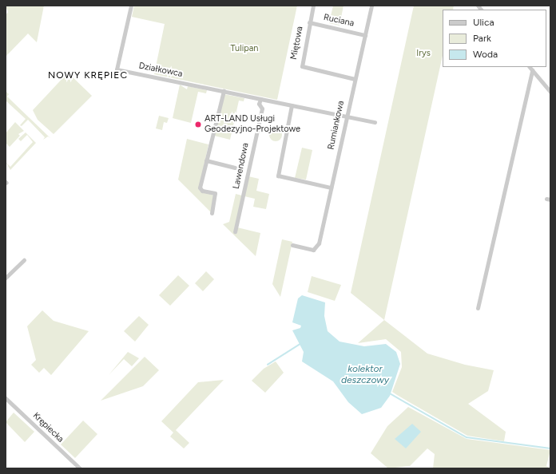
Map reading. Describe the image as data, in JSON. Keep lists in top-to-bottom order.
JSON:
{
  "streets": {
    "street": [
      "Ruciana",
      "Miętowa",
      "Działkowca",
      "Rumiankowa",
      "Lawendowa",
      "Krępiecka"
    ]
  },
  "crossings": [
    ["Ruciana", "Miętowa"],
    ["Ruciana", "Rumiankowa"],
    ["Miętowa", "Rumiankowa"],
    ["Działkowca", "Lawendowa"]
  ],
  "districts": ["NOWY KRĘPIEC"],
  "water": ["kolektor deszczowy"],
  "parks": ["Tulipan", "Irys"],
  "places": ["ART-LAND Usługi Geodezyjno-Projektowe"],
  "legend": ["Ulica", "Park", "Woda"]
}
